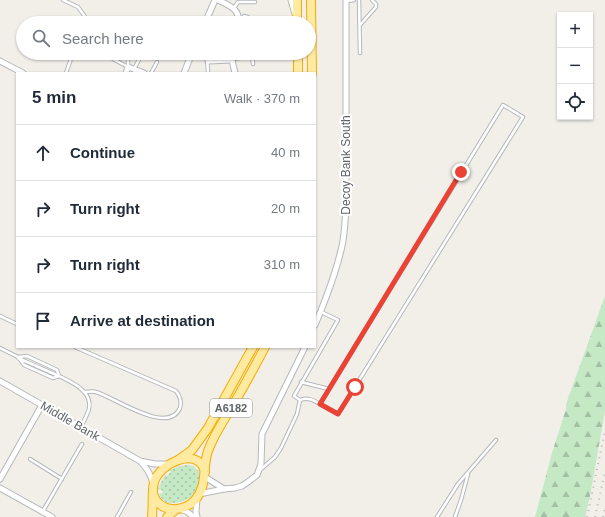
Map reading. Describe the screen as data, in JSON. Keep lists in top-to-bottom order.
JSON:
{
  "streets": {
    "highway": ["A6182"],
    "street": ["Decoy Bank South", "Middle Bank"]
  },
  "crossings": [
    ["A6182", "Middle Bank"]
  ],
  "page": {
    "map_buttons": ["+", "−"],
    "search": "Search here",
    "heading": ["5 min", "Walk · 370 m"],
    "list": [
      ["Continue", "40 m"],
      ["Turn right", "20 m"],
      ["Turn right", "310 m"],
      "Arrive at destination"
    ]
  }
}
